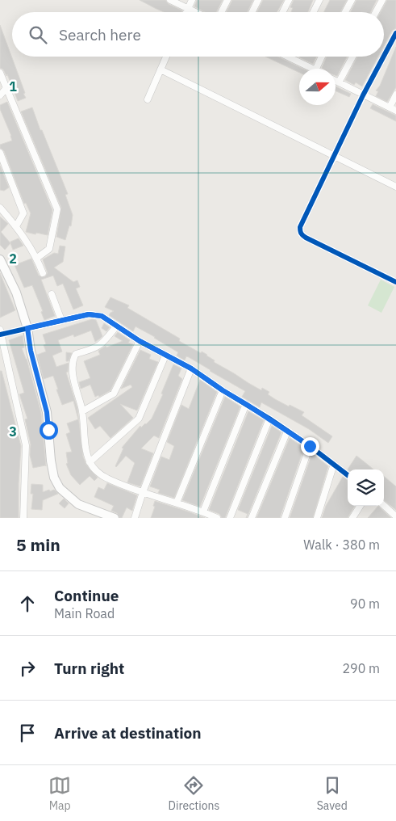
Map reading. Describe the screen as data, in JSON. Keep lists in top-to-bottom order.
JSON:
{
  "north": "right",
  "page": {
    "search": "Search here",
    "heading": ["5 min", "Walk · 380 m"],
    "list": [
      ["Continue", "Main Road", "90 m"],
      ["Turn right", "290 m"],
      "Arrive at destination"
    ],
    "nav": ["Map", "Directions", "Saved"]
  },
  "grid": {
    "rows": ["1", "2", "3"]
  }
}
